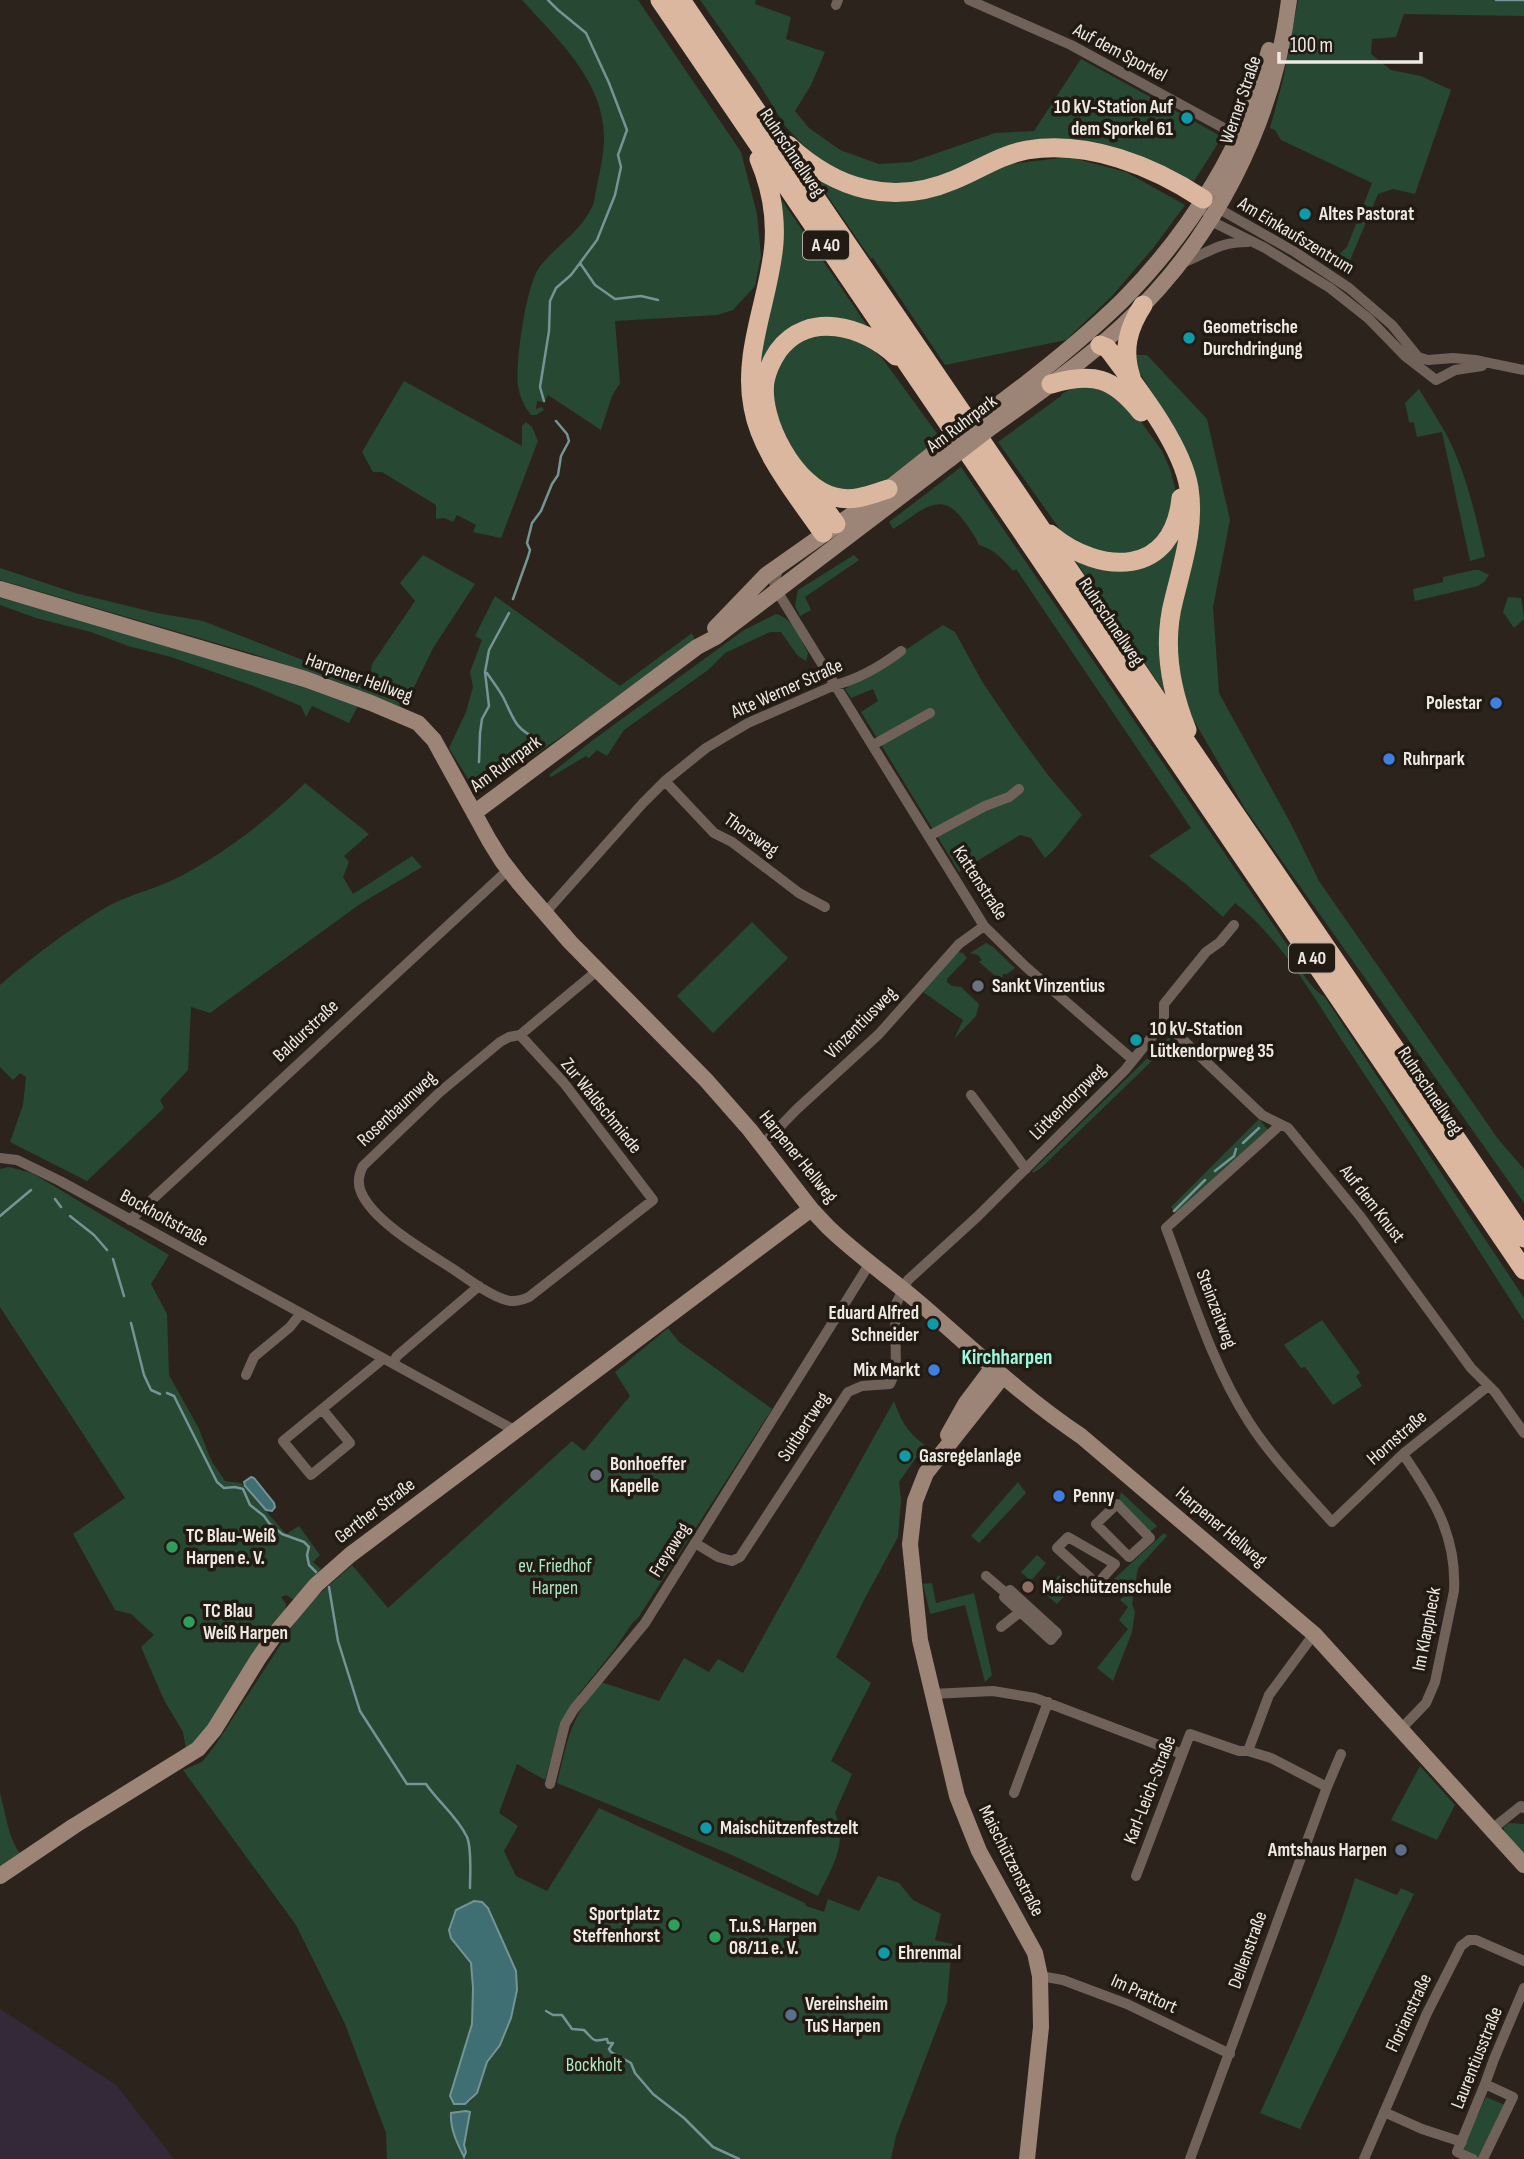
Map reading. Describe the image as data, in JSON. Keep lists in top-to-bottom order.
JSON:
{
  "streets": {
    "highway": ["Ruhrschnellweg", "A 40"],
    "main road": [
      "Werner Straße",
      "Am Ruhrpark",
      "Harpener Hellweg",
      "Gerther Straße",
      "Maischützenstraße"
    ],
    "street": [
      "Auf dem Sporkel",
      "Am Einkaufszentrum",
      "Alte Werner Straße",
      "Thorsweg",
      "Kattenstraße",
      "Vinzentiusweg",
      "Baldurstraße",
      "Lütkendorpweg",
      "Zur Waldschmiede",
      "Rosenbaumweg",
      "Auf dem Knust",
      "Bockholtstraße",
      "Steinzeitweg",
      "Suitbertweg",
      "Hornstraße",
      "Freyaweg",
      "Im Klappheck",
      "Karl-Leich-Straße",
      "Dellenstraße",
      "Im Prattort",
      "Florianstraße",
      "Laurentiusstraße"
    ]
  },
  "crossings": [
    ["Auf dem Sporkel", "Werner Straße"],
    ["Werner Straße", "Am Einkaufszentrum"],
    ["Werner Straße", "Am Ruhrpark"],
    ["Am Einkaufszentrum", "Am Ruhrpark"],
    ["Am Ruhrpark", "Harpener Hellweg"],
    ["Am Ruhrpark", "Kattenstraße"],
    ["Harpener Hellweg", "Alte Werner Straße"],
    ["Harpener Hellweg", "Vinzentiusweg"],
    ["Harpener Hellweg", "Baldurstraße"],
    ["Harpener Hellweg", "Lütkendorpweg"],
    ["Harpener Hellweg", "Rosenbaumweg"],
    ["Harpener Hellweg", "Suitbertweg"],
    ["Harpener Hellweg", "Gerther Straße"],
    ["Harpener Hellweg", "Freyaweg"],
    ["Harpener Hellweg", "Im Klappheck"],
    ["Harpener Hellweg", "Maischützenstraße"],
    ["Alte Werner Straße", "Thorsweg"],
    ["Alte Werner Straße", "Kattenstraße"],
    ["Kattenstraße", "Vinzentiusweg"],
    ["Kattenstraße", "Lütkendorpweg"],
    ["Baldurstraße", "Bockholtstraße"],
    ["Lütkendorpweg", "Auf dem Knust"],
    ["Lütkendorpweg", "Suitbertweg"],
    ["Zur Waldschmiede", "Rosenbaumweg"],
    ["Auf dem Knust", "Steinzeitweg"],
    ["Auf dem Knust", "Hornstraße"],
    ["Bockholtstraße", "Gerther Straße"],
    ["Steinzeitweg", "Hornstraße"],
    ["Suitbertweg", "Freyaweg"],
    ["Hornstraße", "Im Klappheck"],
    ["Karl-Leich-Straße", "Dellenstraße"],
    ["Maischützenstraße", "Im Prattort"],
    ["Dellenstraße", "Im Prattort"]
  ],
  "districts": ["Kirchharpen"],
  "parks": ["ev. Friedhof Harpen", "Bockholt"],
  "places": [
    "10 kV-Station Auf dem Sporkel 61",
    "Altes Pastorat",
    "Geometrische Durchdringung",
    "Polestar",
    "Ruhrpark",
    "Sankt Vinzentius",
    "10 kV-Station Lütkendorpweg 35",
    "Eduard Alfred Schneider",
    "Mix Markt",
    "Gasregelanlage",
    "Bonhoeffer Kapelle",
    "Penny",
    "TC Blau-Weiß Harpen e. V.",
    "Maischützenschule",
    "TC Blau Weiß Harpen",
    "Maischützenfestzelt",
    "Amtshaus Harpen",
    "Sportplatz Steffenhorst",
    "T.u.S. Harpen 08/11 e. V.",
    "Ehrenmal",
    "Vereinsheim TuS Harpen"
  ],
  "scale_bar": "100 m"
}
